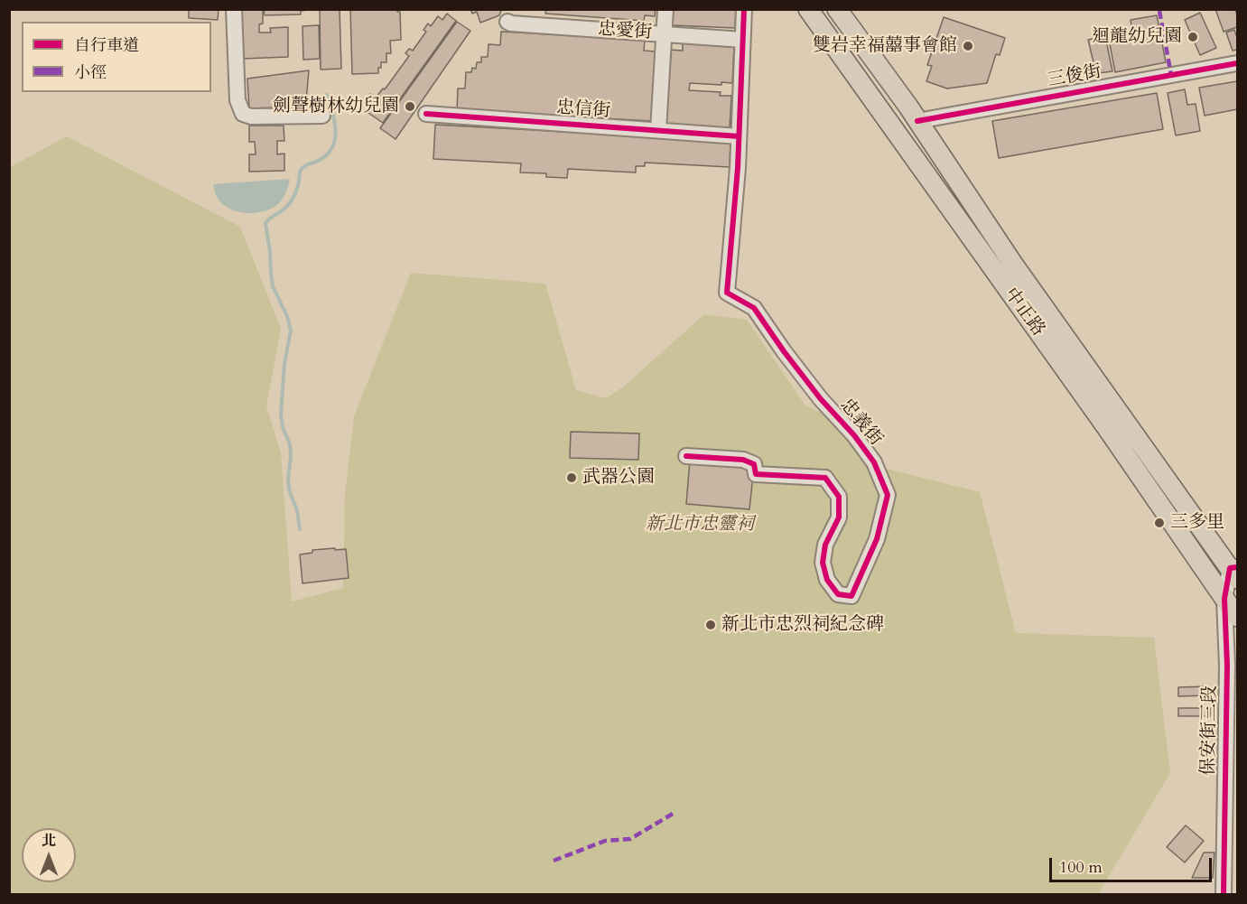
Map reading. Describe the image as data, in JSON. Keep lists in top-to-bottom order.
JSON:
{
  "streets": {
    "main road": ["中正路"],
    "street": [
      "忠愛街",
      "三俊街",
      "忠信街",
      "忠義街",
      "保安街三段"
    ]
  },
  "crossings": [
    ["忠愛街", "忠義街"],
    ["三俊街", "中正路"],
    ["忠信街", "忠義街"],
    ["中正路", "保安街三段"]
  ],
  "parks": ["新北市忠靈祠"],
  "places": [
    "迴龍幼兒園",
    "雙岩幸福囍事會館",
    "劍聲樹林幼兒園",
    "武器公園",
    "三多里",
    "新北市忠烈祠紀念碑"
  ],
  "legend": ["自行車道", "小徑"],
  "scale_bar": "100 m",
  "north": "top"
}
